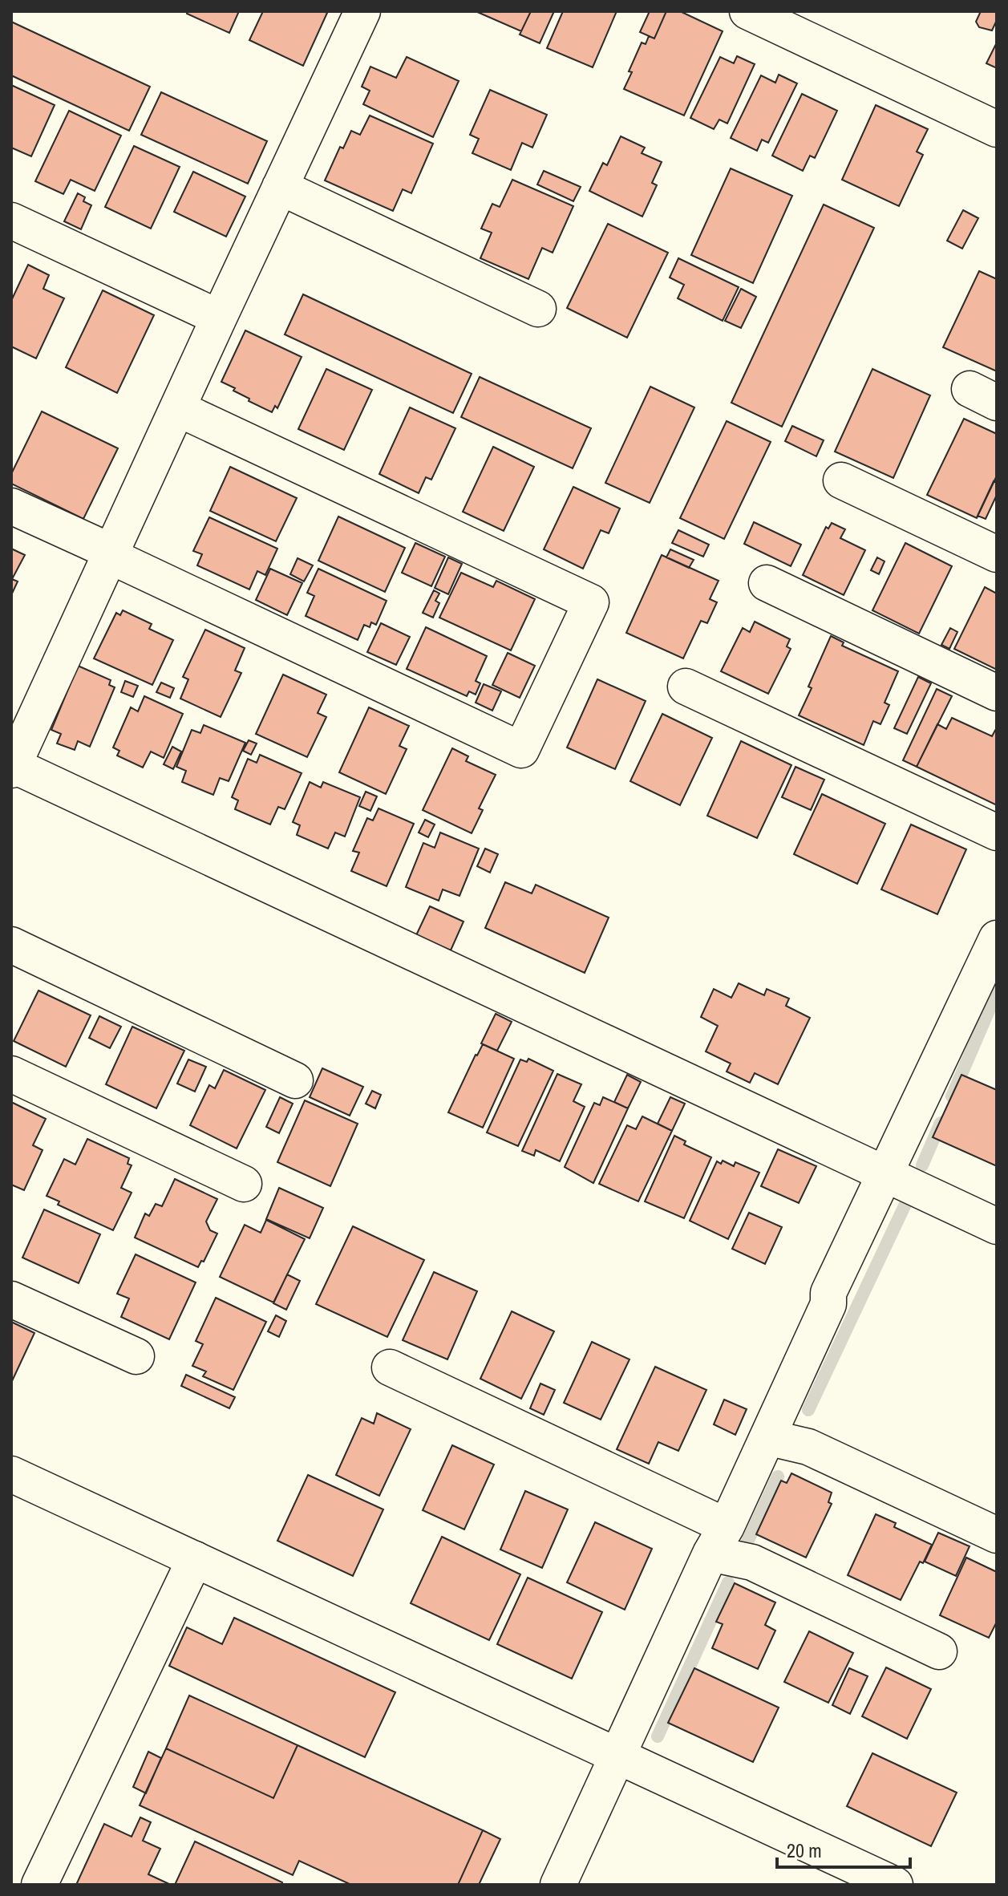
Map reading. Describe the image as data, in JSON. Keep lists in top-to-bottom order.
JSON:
{
  "scale_bar": "20 m"
}
